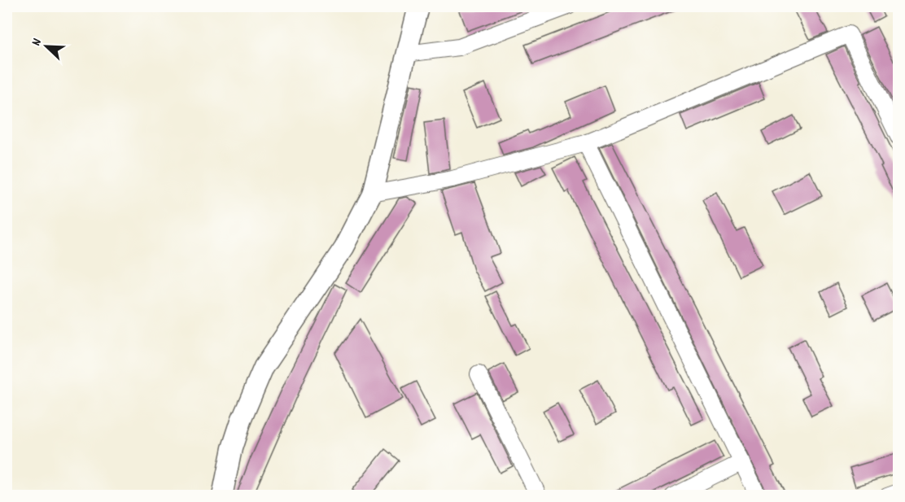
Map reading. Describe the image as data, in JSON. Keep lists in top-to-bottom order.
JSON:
{
  "north": "top left"
}
